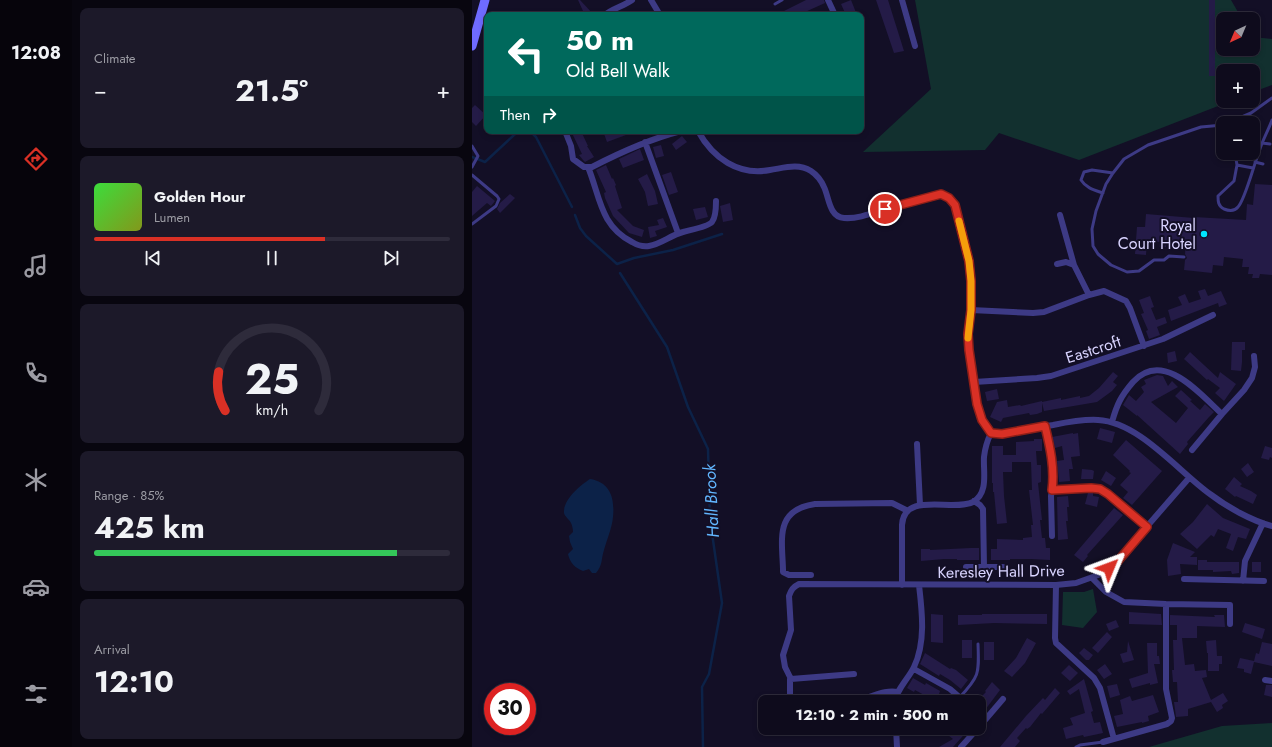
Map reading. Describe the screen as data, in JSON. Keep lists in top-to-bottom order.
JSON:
{
  "streets": {
    "street": ["Eastcroft", "Keresley Hall Drive"]
  },
  "water": ["Hall Brook"],
  "places": ["Royal Court Hotel"],
  "north": "bottom left",
  "page": {
    "tabs": "12:08",
    "tile": [
      "Climate",
      ["Range · 85%", "425 km"],
      ["Arrival", "12:10"]
    ],
    "map_buttons": ["+", "−"],
    "turn": ["50 m", "Old Bell Walk"],
    "heat": ["−", "21.5°", "+"],
    "then": "Then",
    "song": ["Golden Hour", "Lumen"],
    "limit": "30",
    "trip": "12:10 · 2 min · 500 m",
    "gauge": ["25", "km/h"]
  }
}
